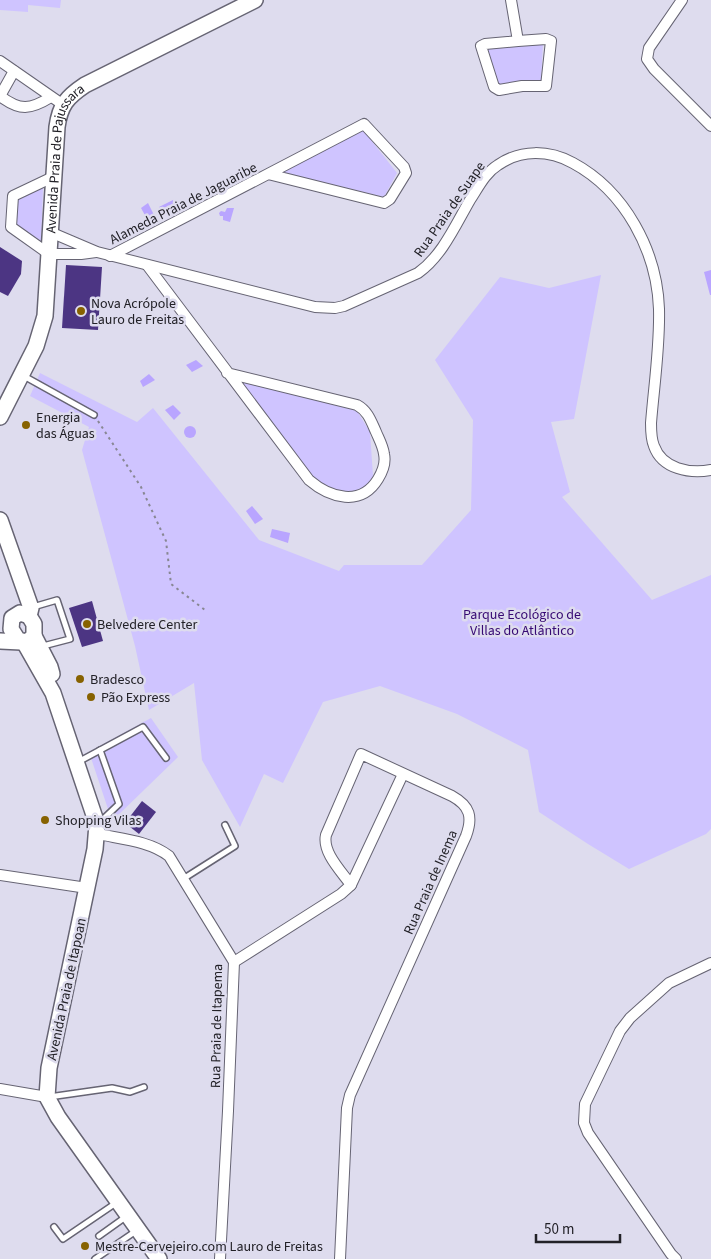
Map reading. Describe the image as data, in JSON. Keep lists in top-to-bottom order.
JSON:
{
  "streets": {
    "street": [
      "Avenida Praia de Pajussara",
      "Alameda Praia de Jaguaribe",
      "Rua Praia de Suape",
      "Rua Praia de Inema",
      "Avenida Praia de Itapoan",
      "Rua Praia de Itapema"
    ]
  },
  "crossings": [
    ["Avenida Praia de Pajussara", "Rua Praia de Suape"],
    ["Alameda Praia de Jaguaribe", "Rua Praia de Suape"],
    ["Avenida Praia de Itapoan", "Rua Praia de Itapema"]
  ],
  "parks": ["Parque Ecológico de Villas do Atlântico"],
  "places": [
    "Nova Acrópole Lauro de Freitas",
    "Energia das Águas",
    "Belvedere Center",
    "Bradesco",
    "Pão Express",
    "Shopping Vilas",
    "Mestre-Cervejeiro.com Lauro de Freitas"
  ],
  "scale_bar": "50 m"
}
